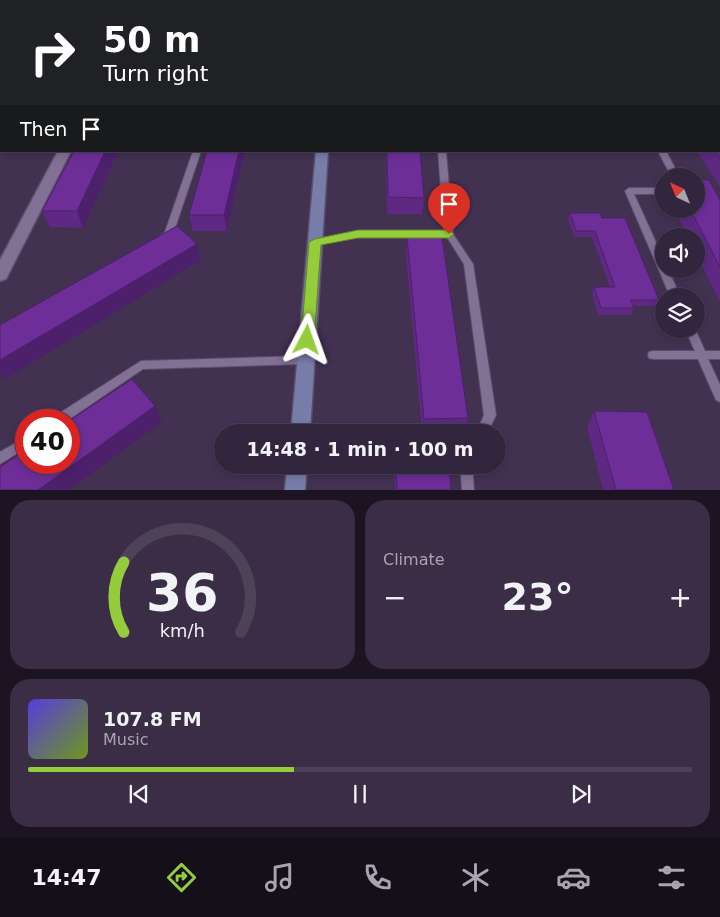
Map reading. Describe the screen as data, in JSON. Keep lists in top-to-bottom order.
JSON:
{
  "north": "top left",
  "page": {
    "turn": ["50 m", "Turn right"],
    "then": "Then",
    "limit": "40",
    "trip": "14:48 · 1 min · 100 m",
    "tile": "Climate",
    "heat": ["−", "23°", "+"],
    "song": ["107.8 FM", "Music"],
    "tabs": "14:47",
    "gauge": ["36", "km/h"]
  }
}
